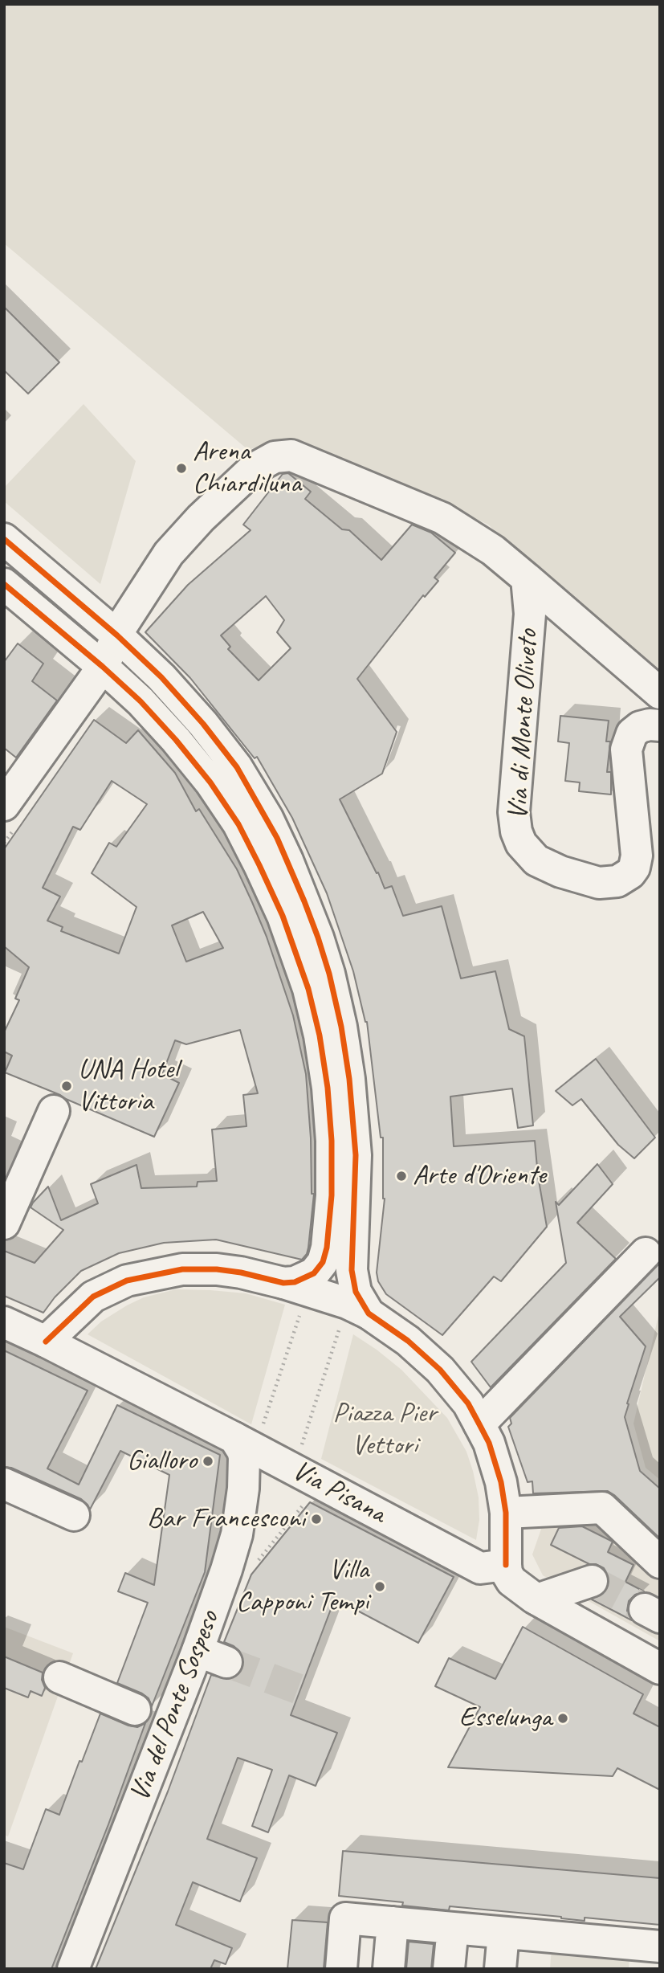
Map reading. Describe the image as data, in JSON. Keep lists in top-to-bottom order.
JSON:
{
  "streets": {
    "main road": ["Via di Monte Oliveto", "Via Pisana", "Via del Ponte Sospeso"]
  },
  "crossings": [
    ["Via Pisana", "Via del Ponte Sospeso"]
  ],
  "parks": ["Piazza Pier Vettori"],
  "places": [
    "Arena Chiardiluna",
    "UNA Hotel Vittoria",
    "Arte d'Oriente",
    "Gialloro",
    "Bar Francesconi",
    "Villa Capponi Tempi",
    "Esselunga"
  ]
}
